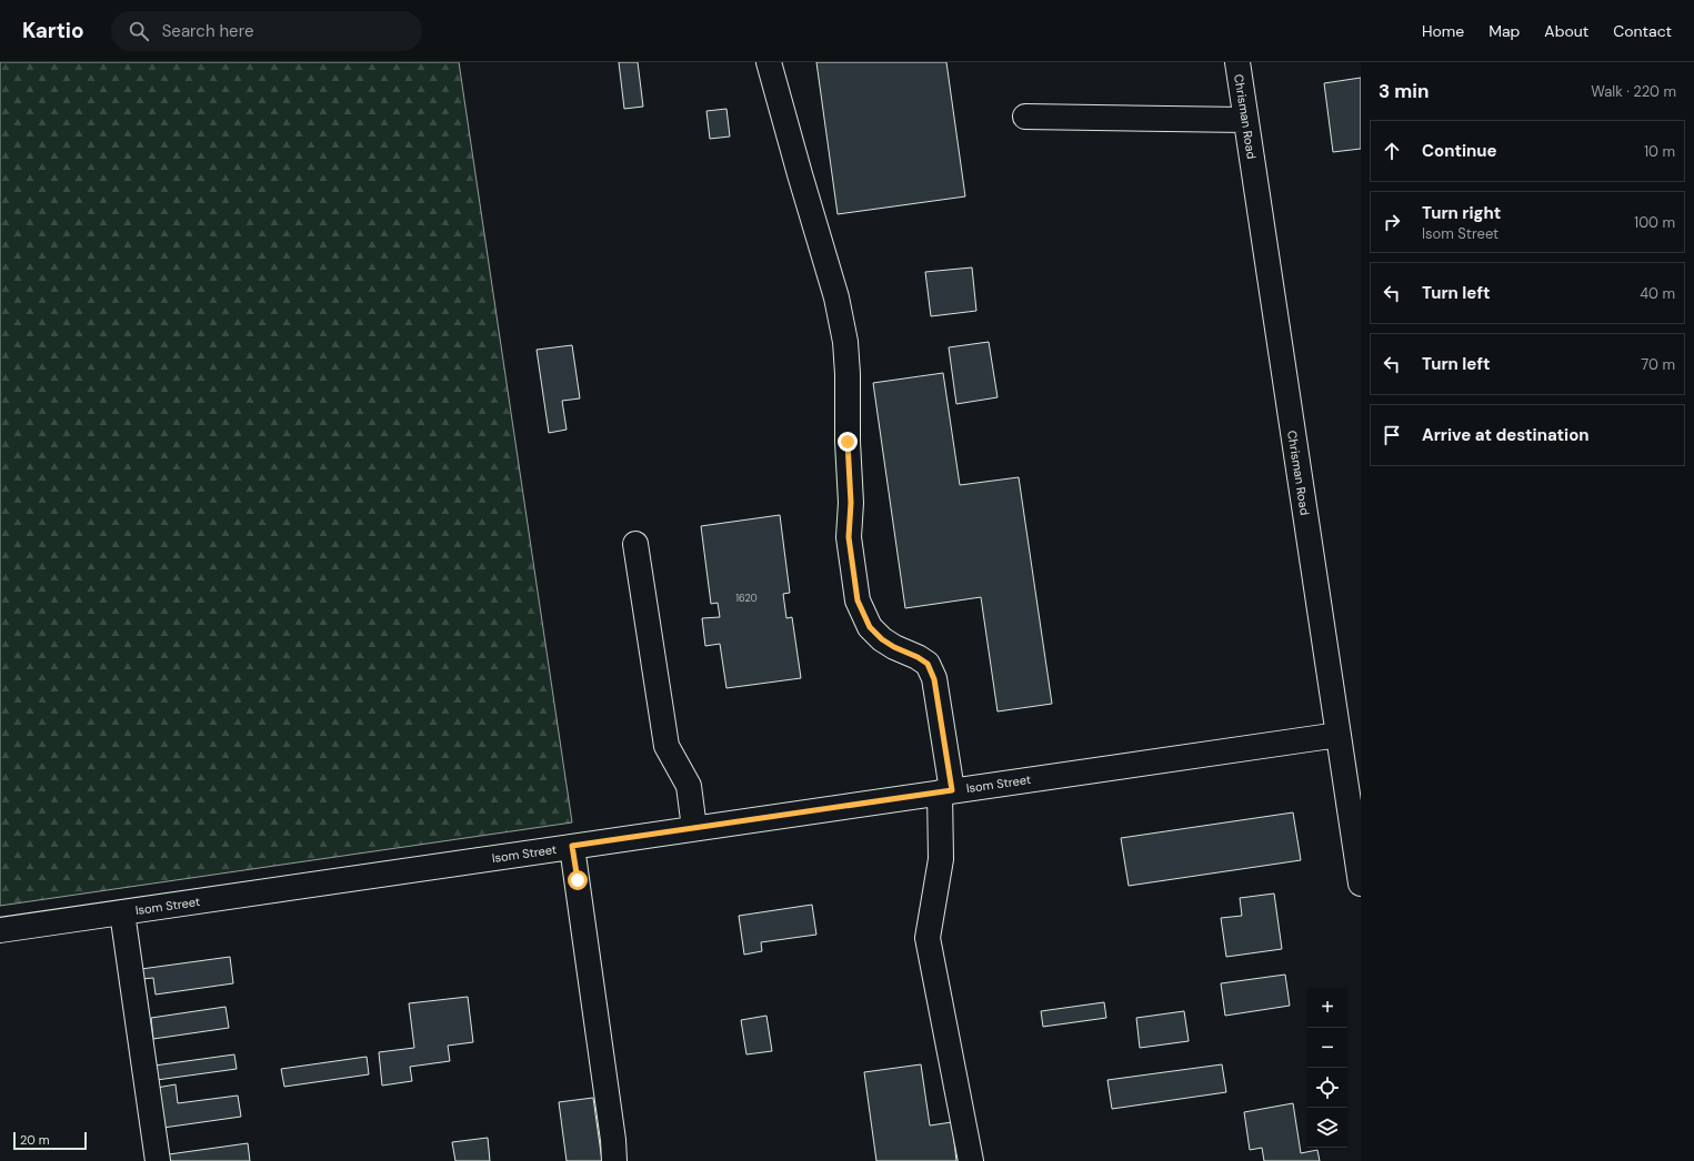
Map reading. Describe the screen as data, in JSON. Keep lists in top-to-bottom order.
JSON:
{
  "streets": {
    "street": ["Chrisman Road", "Isom Street"]
  },
  "crossings": [
    ["Chrisman Road", "Isom Street"]
  ],
  "house_numbers": ["1620"],
  "scale_bar": "20 m",
  "page": {
    "header": "Kartio",
    "search": "Search here",
    "nav": [
      "Home",
      "Map",
      "About",
      "Contact"
    ],
    "heading": ["3 min", "Walk · 220 m"],
    "list": [
      ["Continue", "10 m"],
      ["Turn right", "Isom Street", "100 m"],
      ["Turn left", "40 m"],
      ["Turn left", "70 m"],
      "Arrive at destination"
    ],
    "map_buttons": ["+", "−"],
    "scale": "20 m"
  }
}
